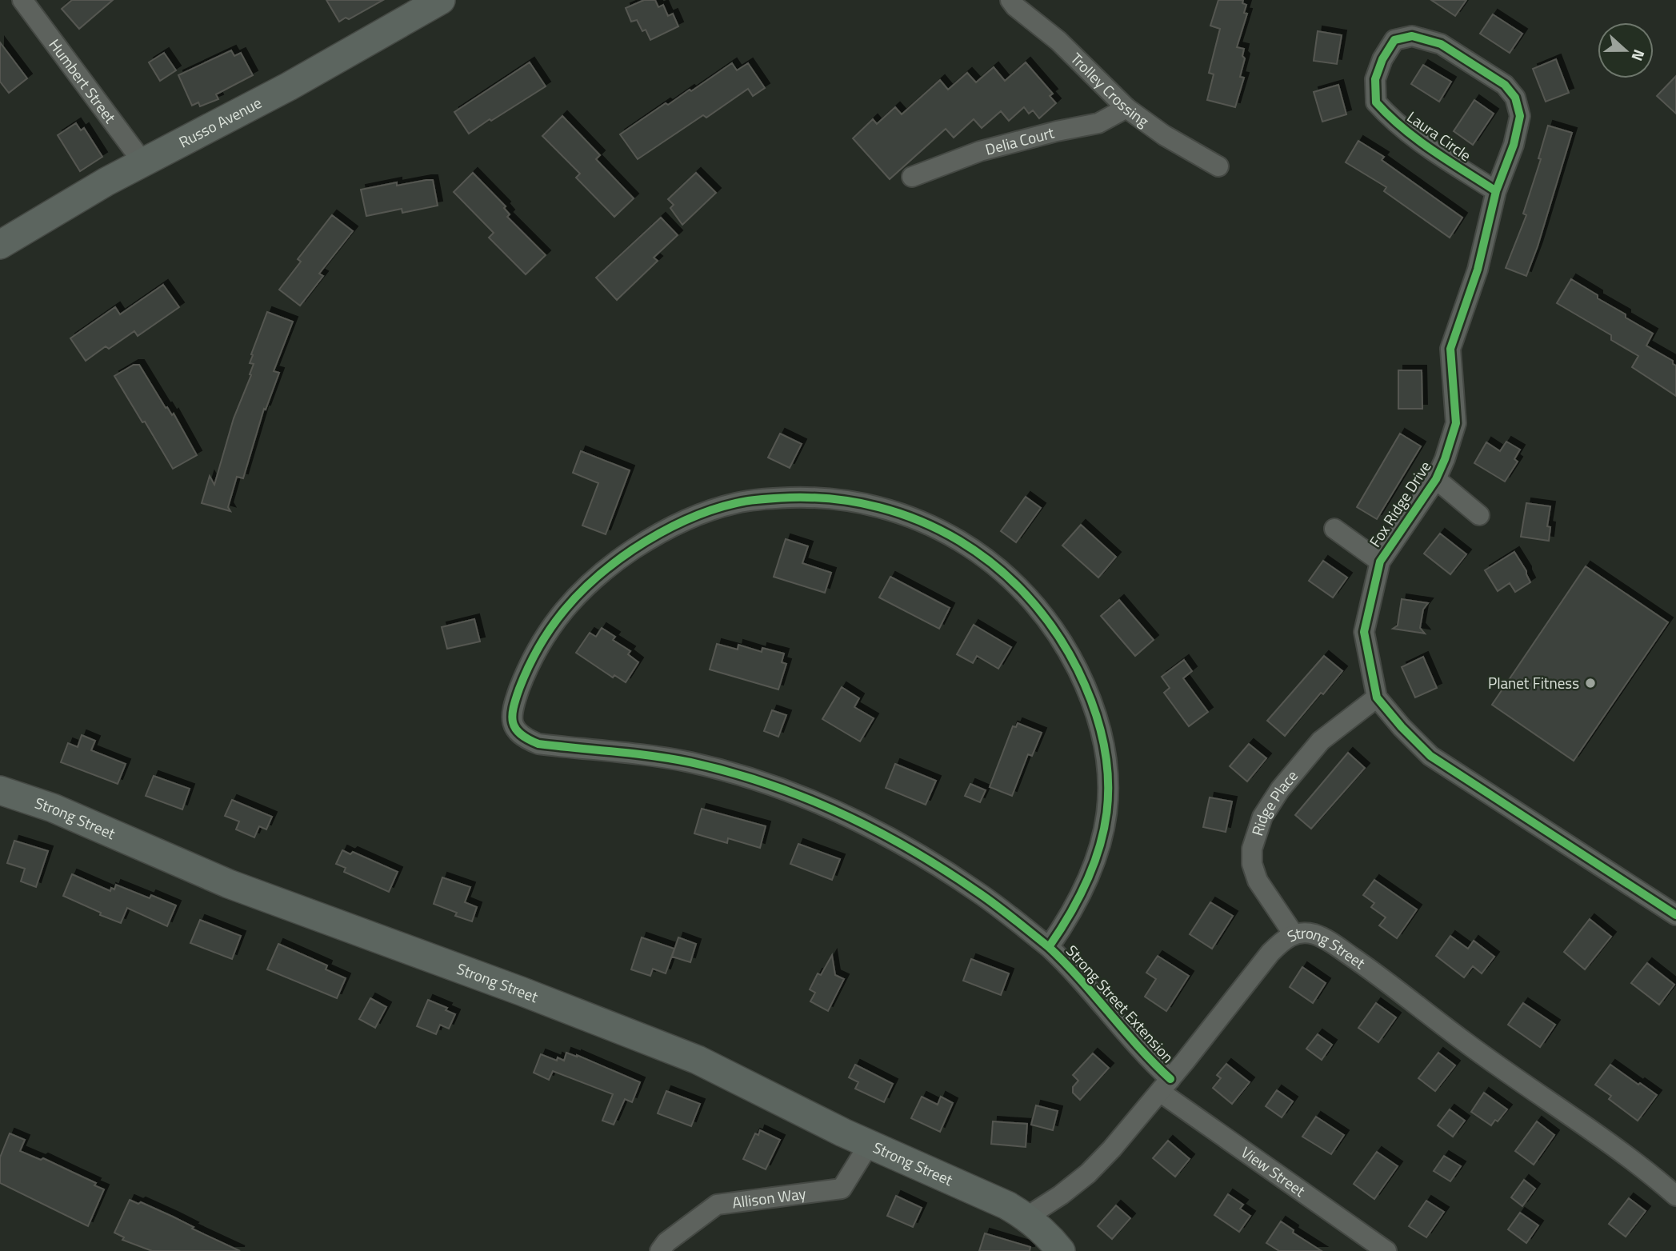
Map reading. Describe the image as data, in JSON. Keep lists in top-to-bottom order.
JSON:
{
  "streets": {
    "street": [
      "Humbert Street",
      "Trolley Crossing",
      "Russo Avenue",
      "Laura Circle",
      "Delia Court",
      "Fox Ridge Drive",
      "Ridge Place",
      "Strong Street",
      "Strong Street Extension",
      "View Street",
      "Allison Way"
    ]
  },
  "crossings": [
    ["Humbert Street", "Russo Avenue"],
    ["Trolley Crossing", "Delia Court"],
    ["Laura Circle", "Fox Ridge Drive"],
    ["Fox Ridge Drive", "Ridge Place"],
    ["Ridge Place", "Strong Street"],
    ["Strong Street", "Strong Street Extension"],
    ["Strong Street", "View Street"],
    ["Strong Street", "Allison Way"],
    ["Strong Street Extension", "View Street"]
  ],
  "places": ["Planet Fitness"],
  "north": "right"
}
